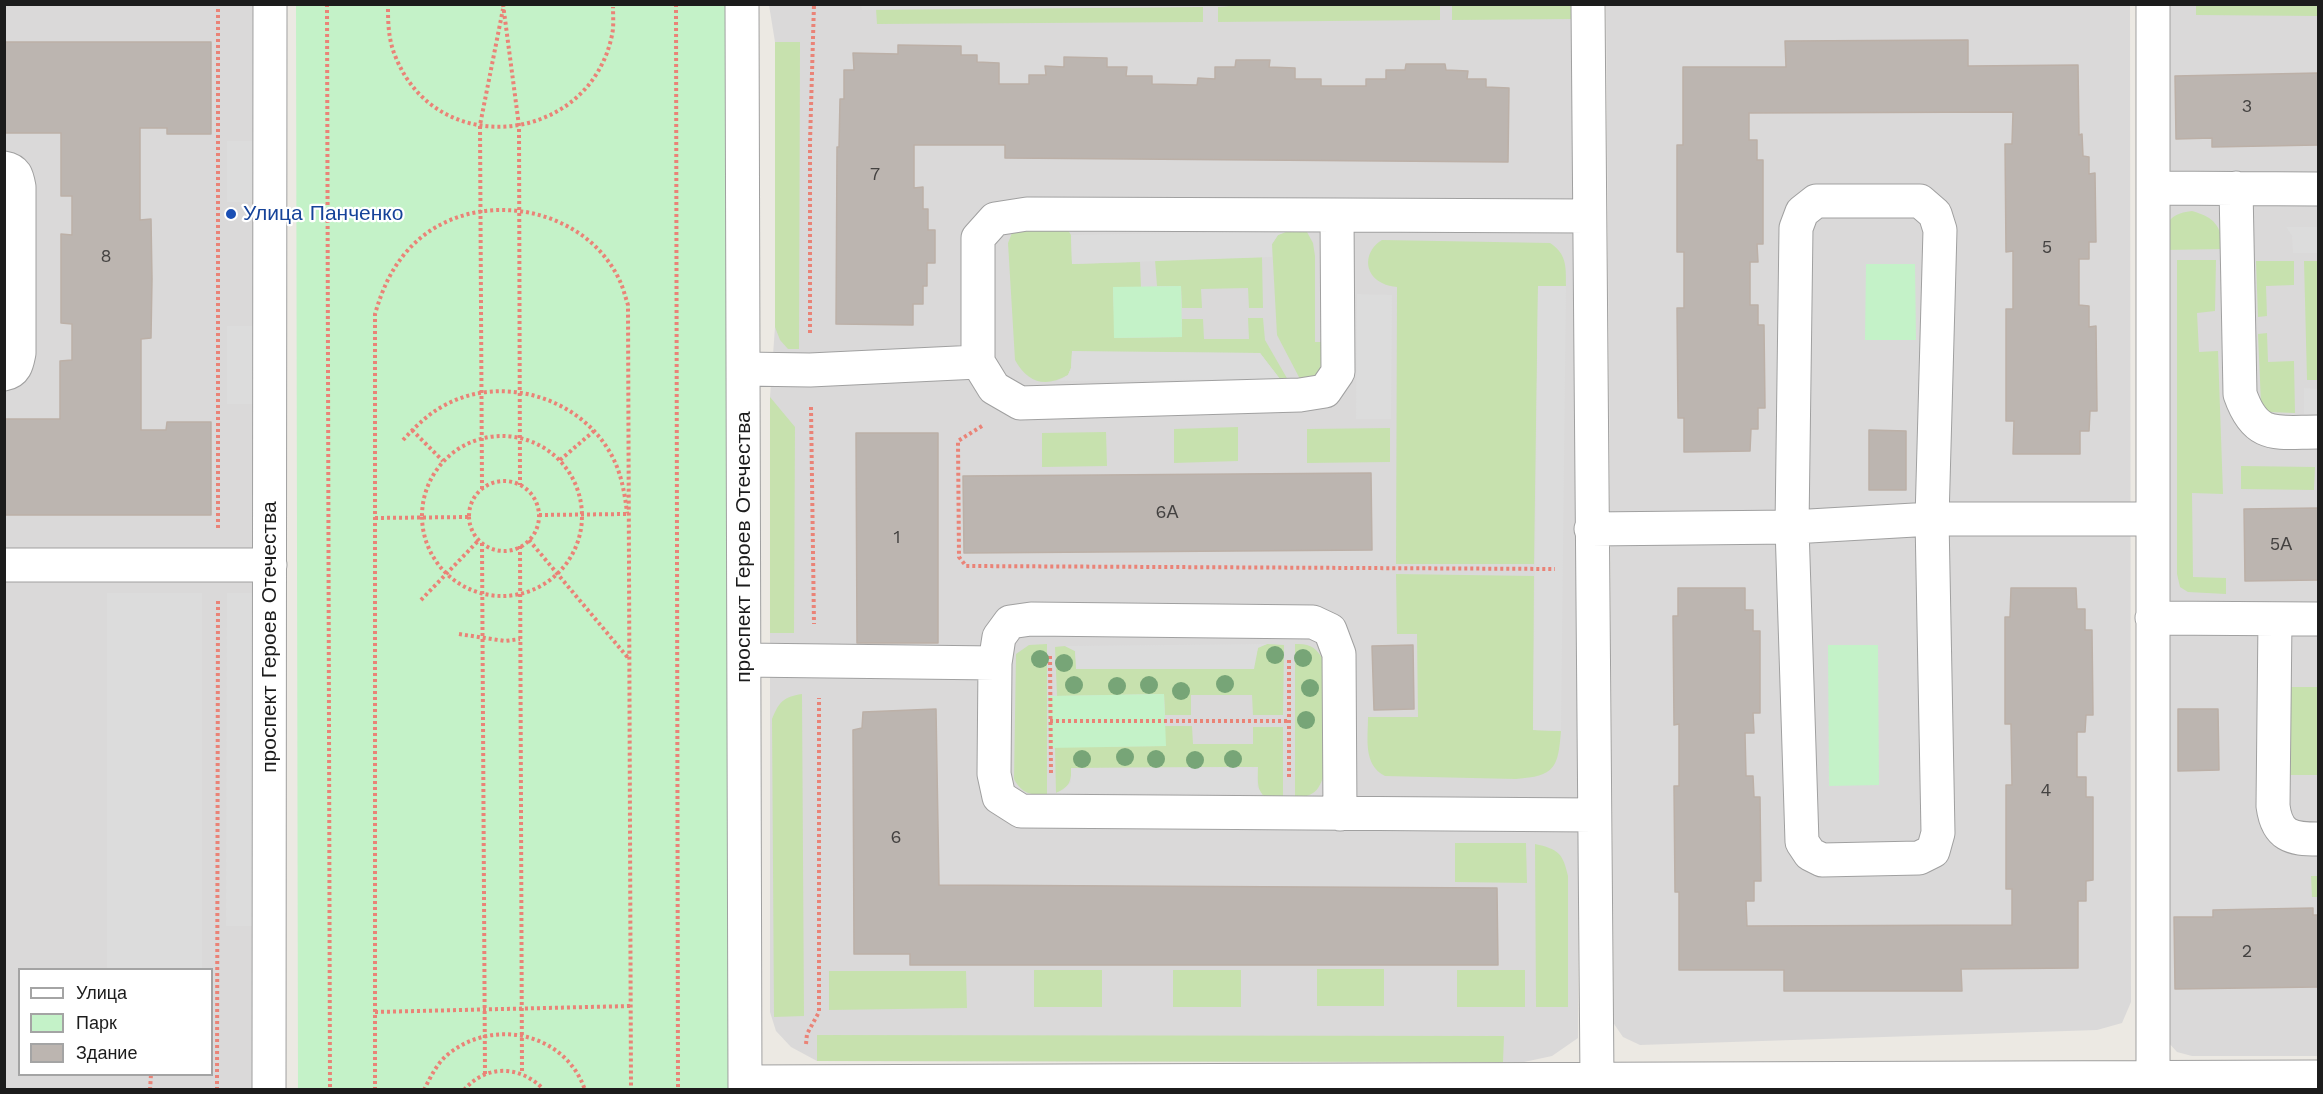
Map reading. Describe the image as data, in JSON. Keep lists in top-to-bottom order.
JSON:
{
  "streets": {
    "street": ["проспект Героев Отечества"]
  },
  "places": ["Улица Панченко"],
  "house_numbers": [
    "3",
    "7",
    "5",
    "8",
    "6А",
    "1",
    "5А",
    "4",
    "6",
    "2"
  ],
  "legend": ["Улица", "Парк", "Здание"]
}
